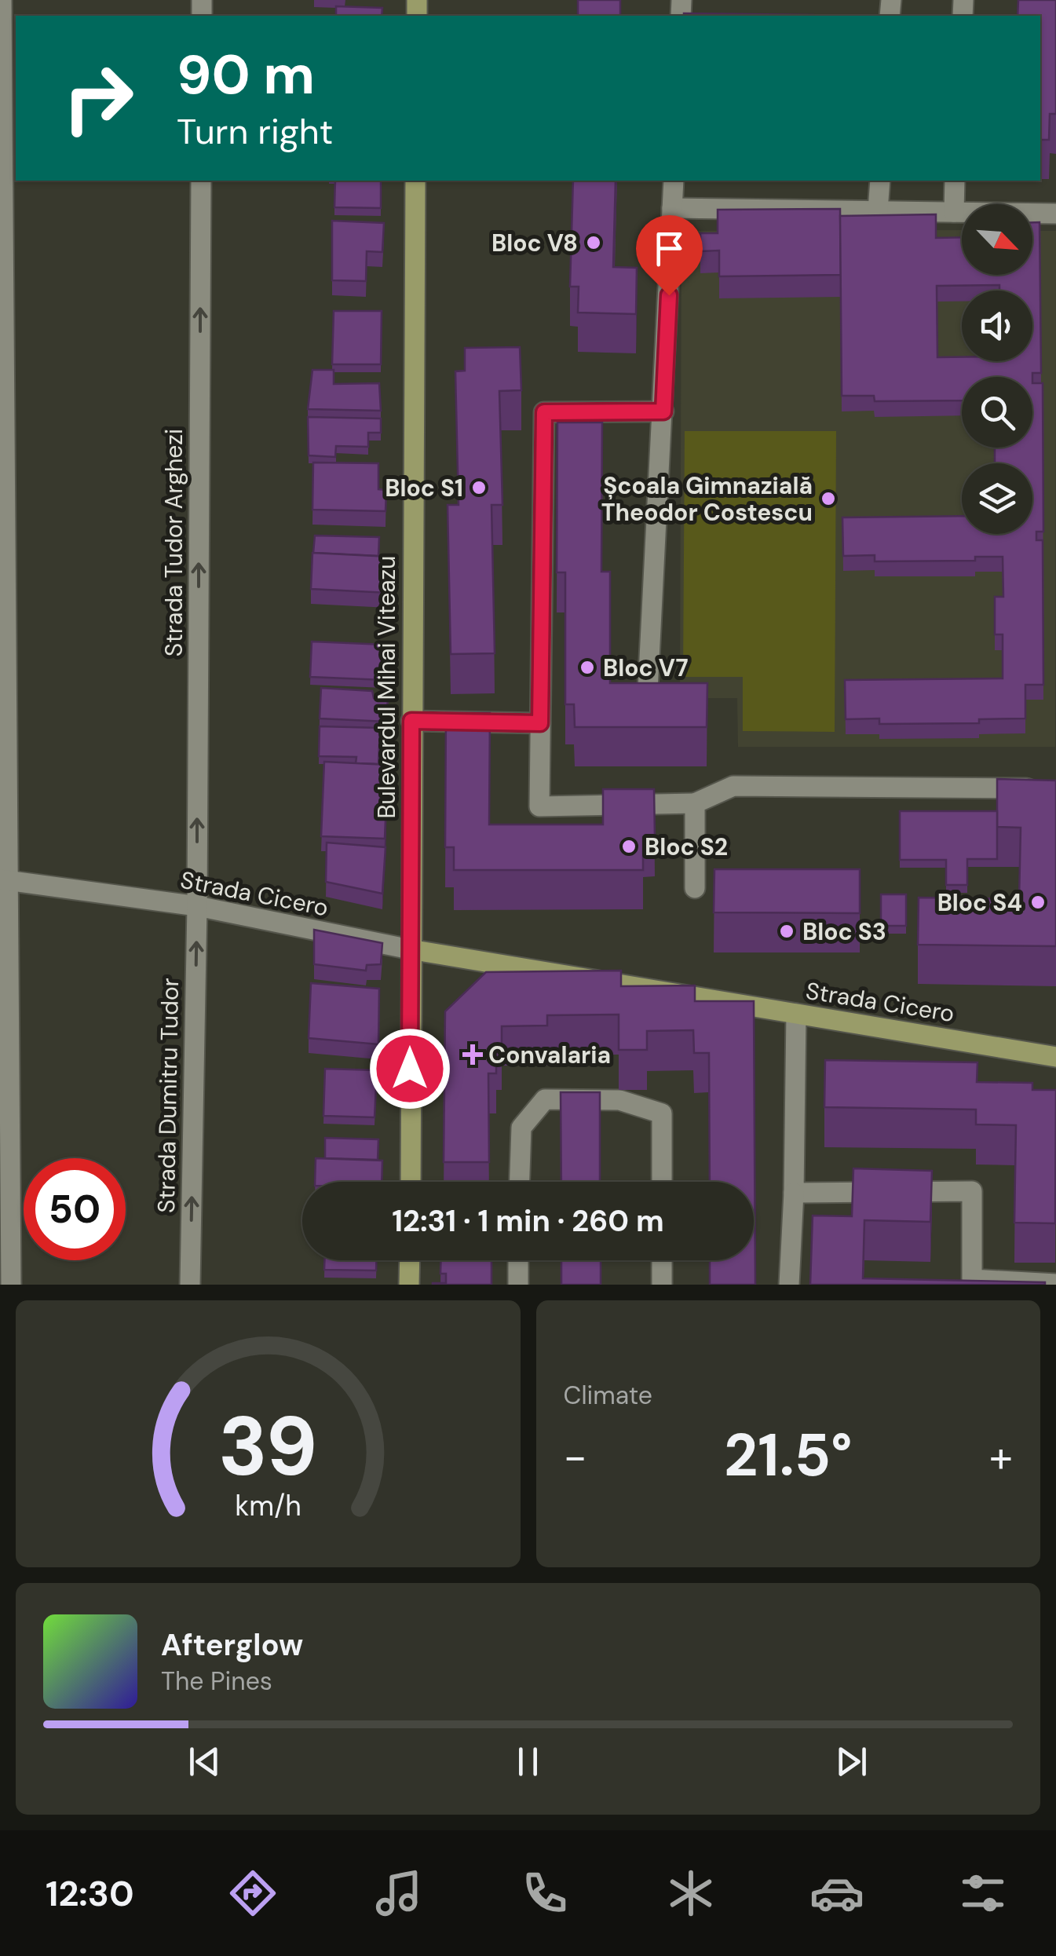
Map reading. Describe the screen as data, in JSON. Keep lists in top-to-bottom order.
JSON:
{
  "streets": {
    "main road": ["Bulevardul Mihai Viteazu", "Strada Cicero"],
    "street": ["Strada Tudor Arghezi", "Strada Dumitru Tudor"]
  },
  "crossings": [
    ["Strada Tudor Arghezi", "Strada Cicero"],
    ["Strada Tudor Arghezi", "Strada Dumitru Tudor"],
    ["Bulevardul Mihai Viteazu", "Strada Cicero"],
    ["Strada Cicero", "Strada Dumitru Tudor"]
  ],
  "one_way": ["Strada Tudor Arghezi", "Strada Dumitru Tudor"],
  "places": {
    "other": [
      "Bloc V8",
      "Bloc S1",
      "Școala Gimnazială Theodor Costescu",
      "Bloc V7",
      "Bloc S2",
      "Bloc S4",
      "Bloc S3"
    ],
    "health": ["Convalaria"]
  },
  "north": "bottom right",
  "page": {
    "turn": ["90 m", "Turn right"],
    "limit": "50",
    "trip": "12:31 · 1 min · 260 m",
    "tile": "Climate",
    "heat": ["−", "21.5°", "+"],
    "song": ["Afterglow", "The Pines"],
    "tabs": "12:30",
    "gauge": ["39", "km/h"]
  }
}
